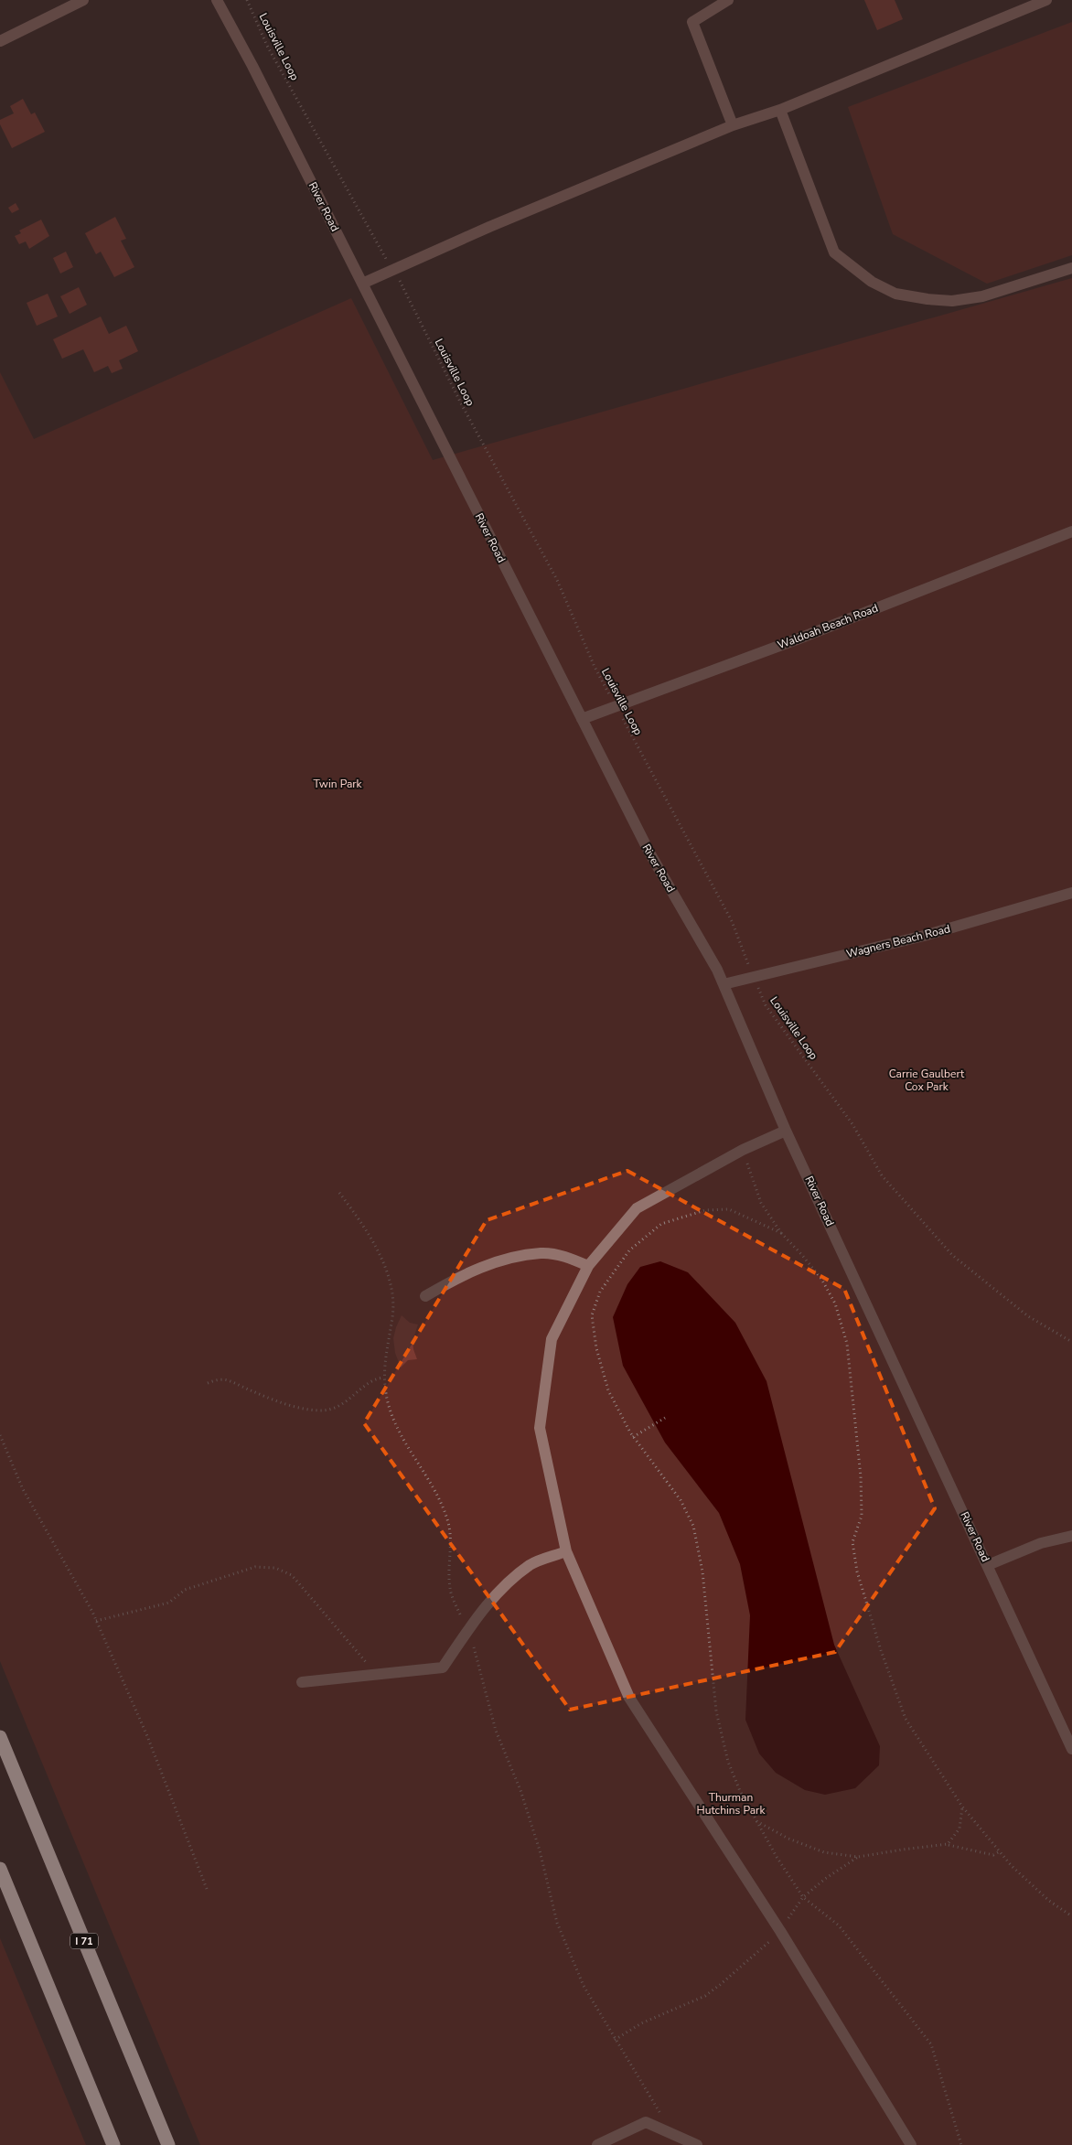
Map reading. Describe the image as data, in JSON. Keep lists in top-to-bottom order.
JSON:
{
  "streets": {
    "highway": ["I 71"],
    "street": ["River Road", "Waldoah Beach Road", "Wagners Beach Road"],
    "path": ["Louisville Loop"]
  },
  "crossings": [
    ["Louisville Loop", "Waldoah Beach Road"],
    ["Louisville Loop", "Wagners Beach Road"],
    ["River Road", "Waldoah Beach Road"],
    ["River Road", "Wagners Beach Road"]
  ],
  "parks": ["Twin Park", "Carrie Gaulbert Cox Park", "Thurman Hutchins Park"]
}
